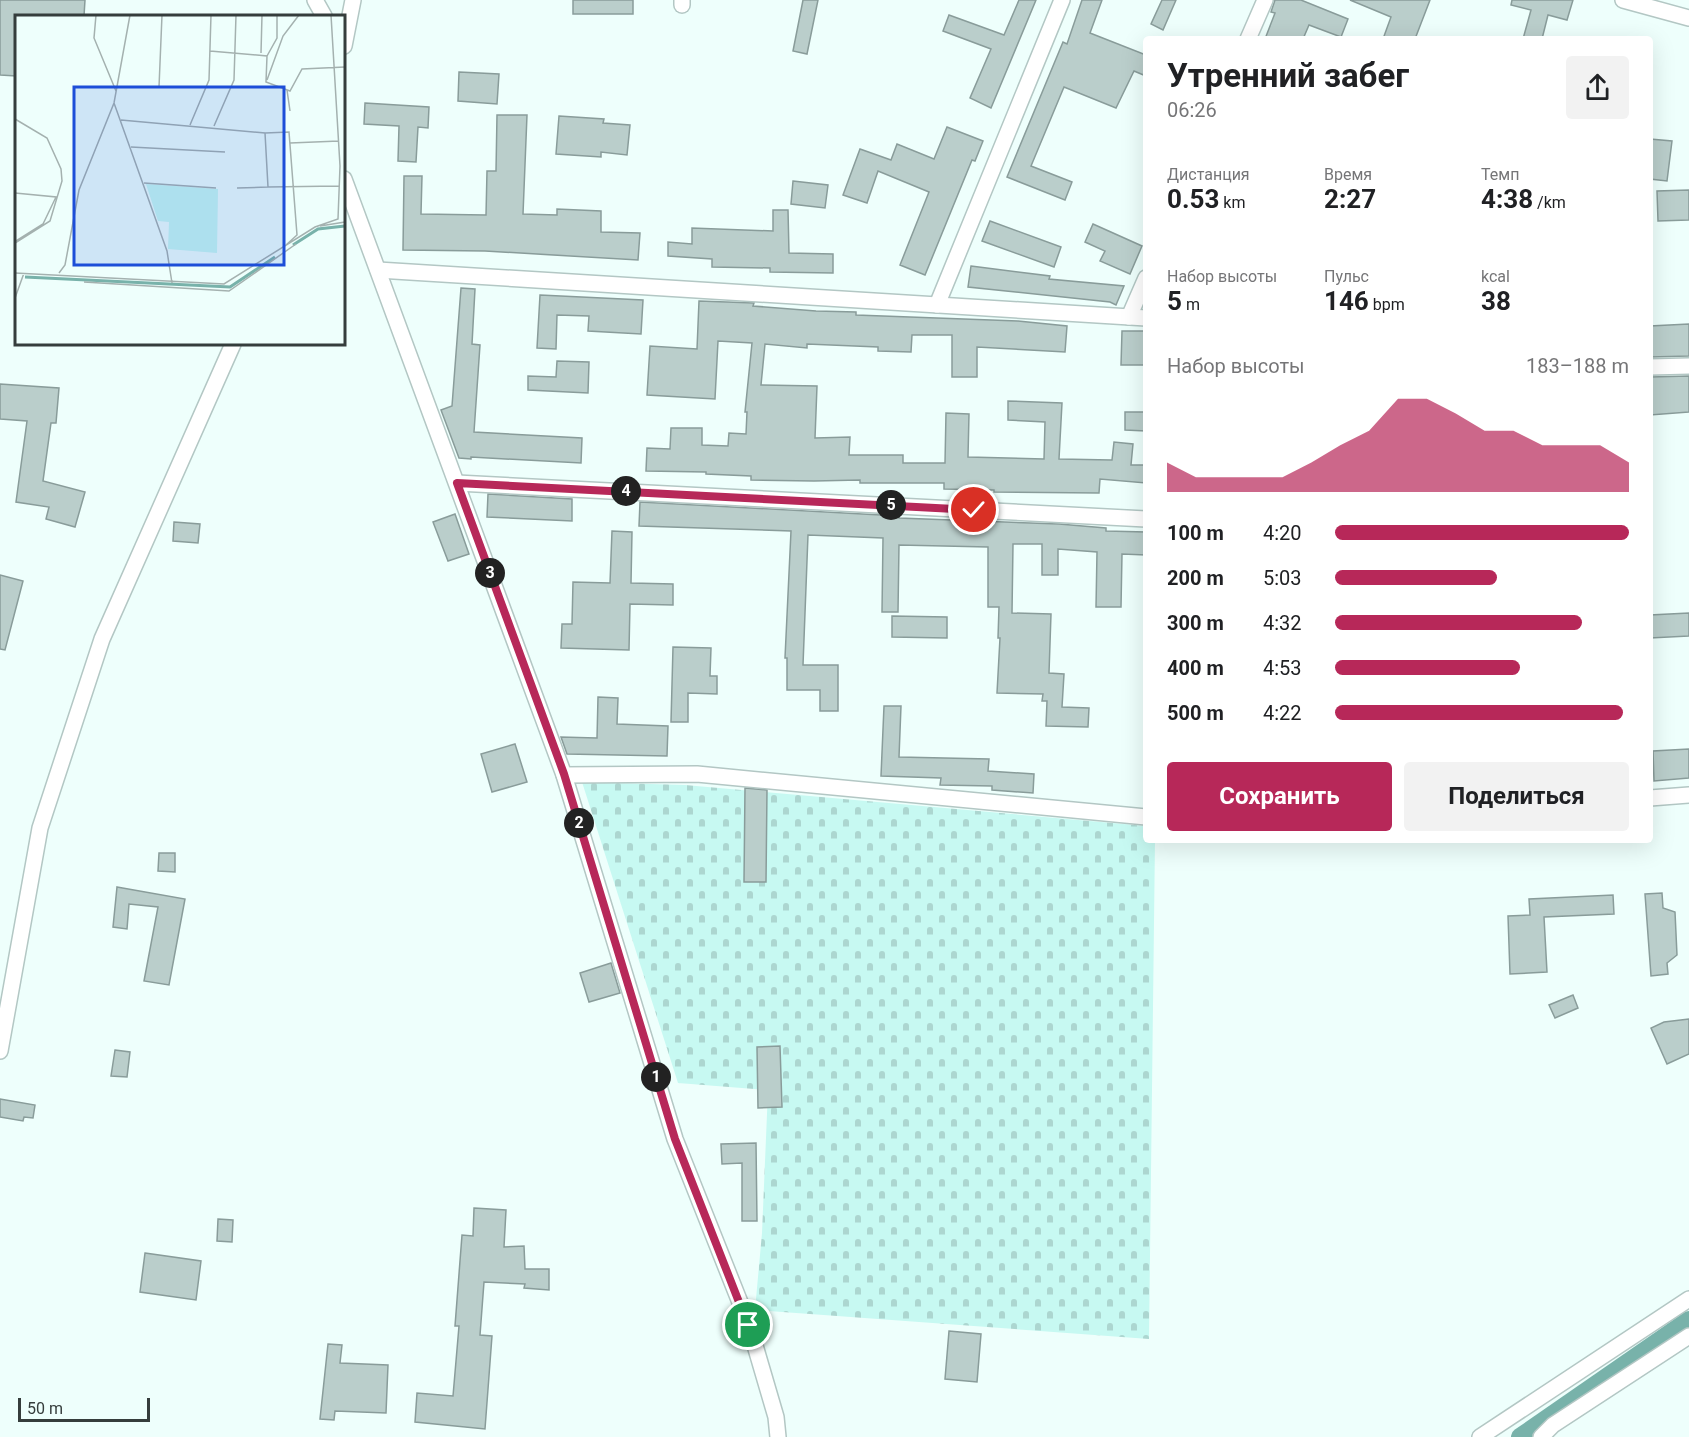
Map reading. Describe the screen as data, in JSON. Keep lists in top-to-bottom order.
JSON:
{
  "scale_bar": "50 m",
  "page": {
    "heading": ["Утренний забег", "06:26"],
    "stats": [
      ["Дистанция", "0.53 km"],
      ["Время", "2:27"],
      ["Темп", "4:38 /km"],
      ["Набор высоты", "5 m"],
      ["Пульс", "146 bpm"],
      ["kcal", "38"]
    ],
    "chart": ["Набор высоты", "183–188 m"],
    "pins": [
      "4",
      "5",
      "3",
      "2",
      "1"
    ],
    "list": [
      {
        "name": "100 m",
        "note": "4:20"
      },
      {
        "name": "200 m",
        "note": "5:03"
      },
      {
        "name": "300 m",
        "note": "4:32"
      },
      {
        "name": "400 m",
        "note": "4:53"
      },
      {
        "name": "500 m",
        "note": "4:22"
      }
    ],
    "buttons": ["Сохранить", "Поделиться"],
    "scale": "50 m"
  }
}
